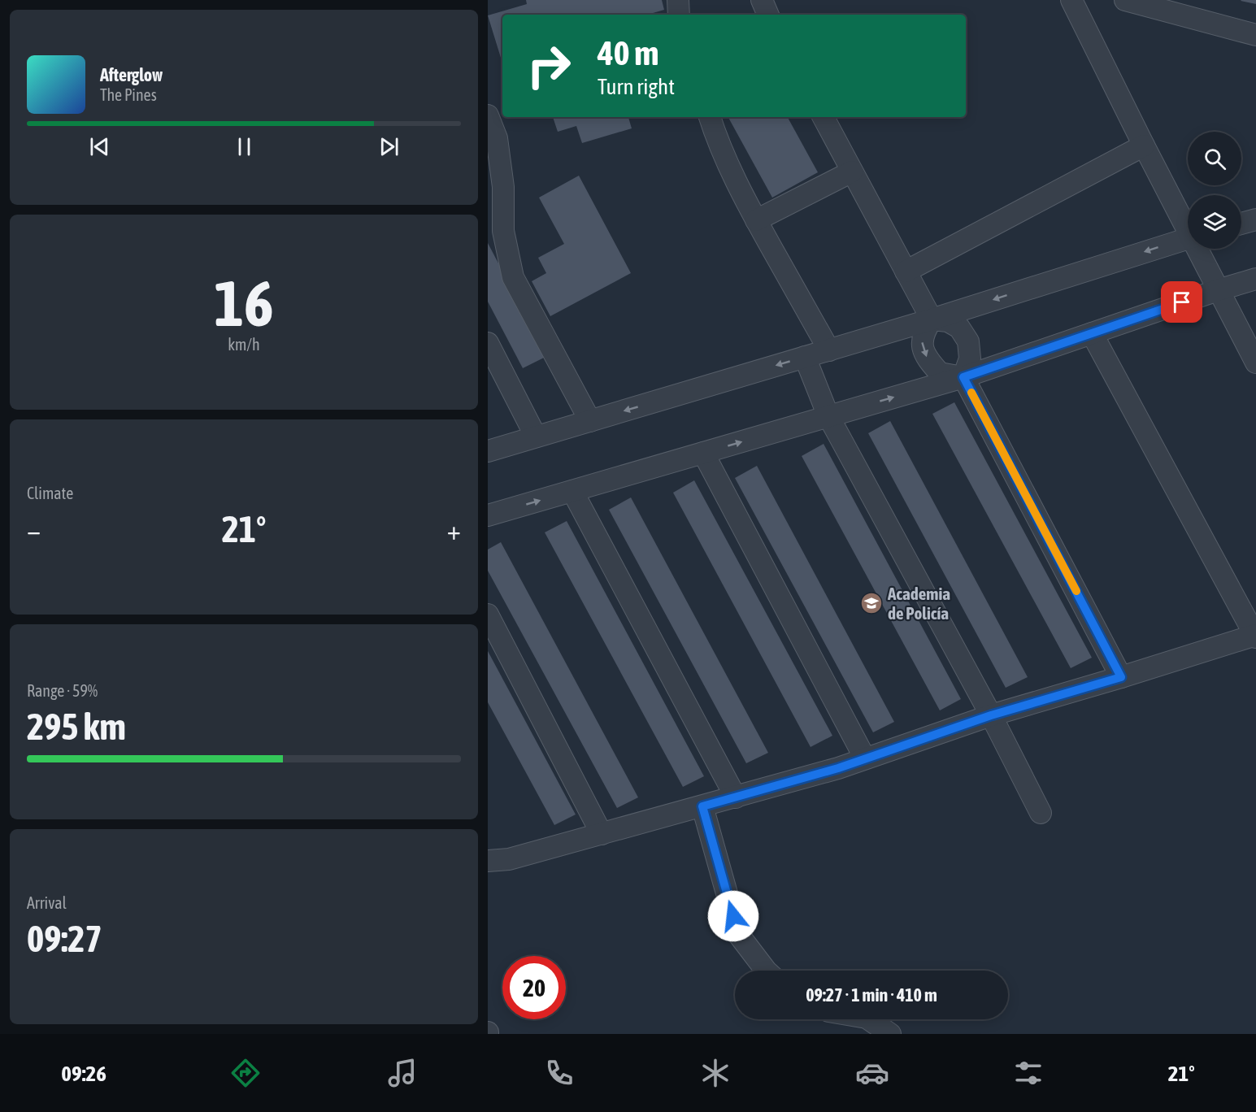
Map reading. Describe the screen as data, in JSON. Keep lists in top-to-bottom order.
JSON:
{
  "places": {
    "school or university": ["Academia de Policía"]
  },
  "page": {
    "turn": ["40 m", "Turn right"],
    "song": ["Afterglow", "The Pines"],
    "tile": [
      ["16", "km/h"],
      "Climate",
      ["Range · 59%", "295 km"],
      ["Arrival", "09:27"]
    ],
    "heat": ["−", "21°", "+"],
    "limit": "20",
    "trip": "09:27 · 1 min · 410 m",
    "tabs": ["09:26", "21°"]
  }
}
